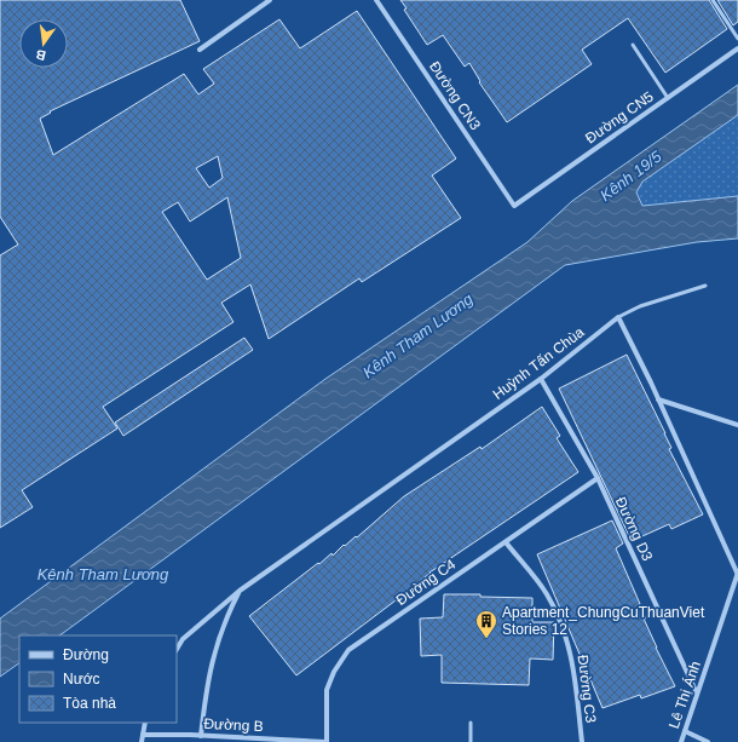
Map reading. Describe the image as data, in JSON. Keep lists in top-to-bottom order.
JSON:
{
  "streets": {
    "street": [
      "Đường CN3",
      "Đường CN5",
      "Huỳnh Tấn Chùa",
      "Đường D3",
      "Đường C4",
      "Đường C3",
      "Lê Thị Ánh",
      "Đường B"
    ]
  },
  "crossings": [
    ["Đường CN3", "Đường CN5"],
    ["Huỳnh Tấn Chùa", "Đường D3"],
    ["Huỳnh Tấn Chùa", "Đường B"],
    ["Đường D3", "Đường C4"],
    ["Đường D3", "Lê Thị Ánh"],
    ["Đường C4", "Đường C3"],
    ["Đường C4", "Đường B"]
  ],
  "water": ["Kênh 19/5", "Kênh Tham Lương"],
  "places": {
    "building": ["Apartment_ChungCuThuanViet Stories 12"]
  },
  "legend": ["Đường", "Nước", "Tòa nhà"],
  "north": "bottom"
}
